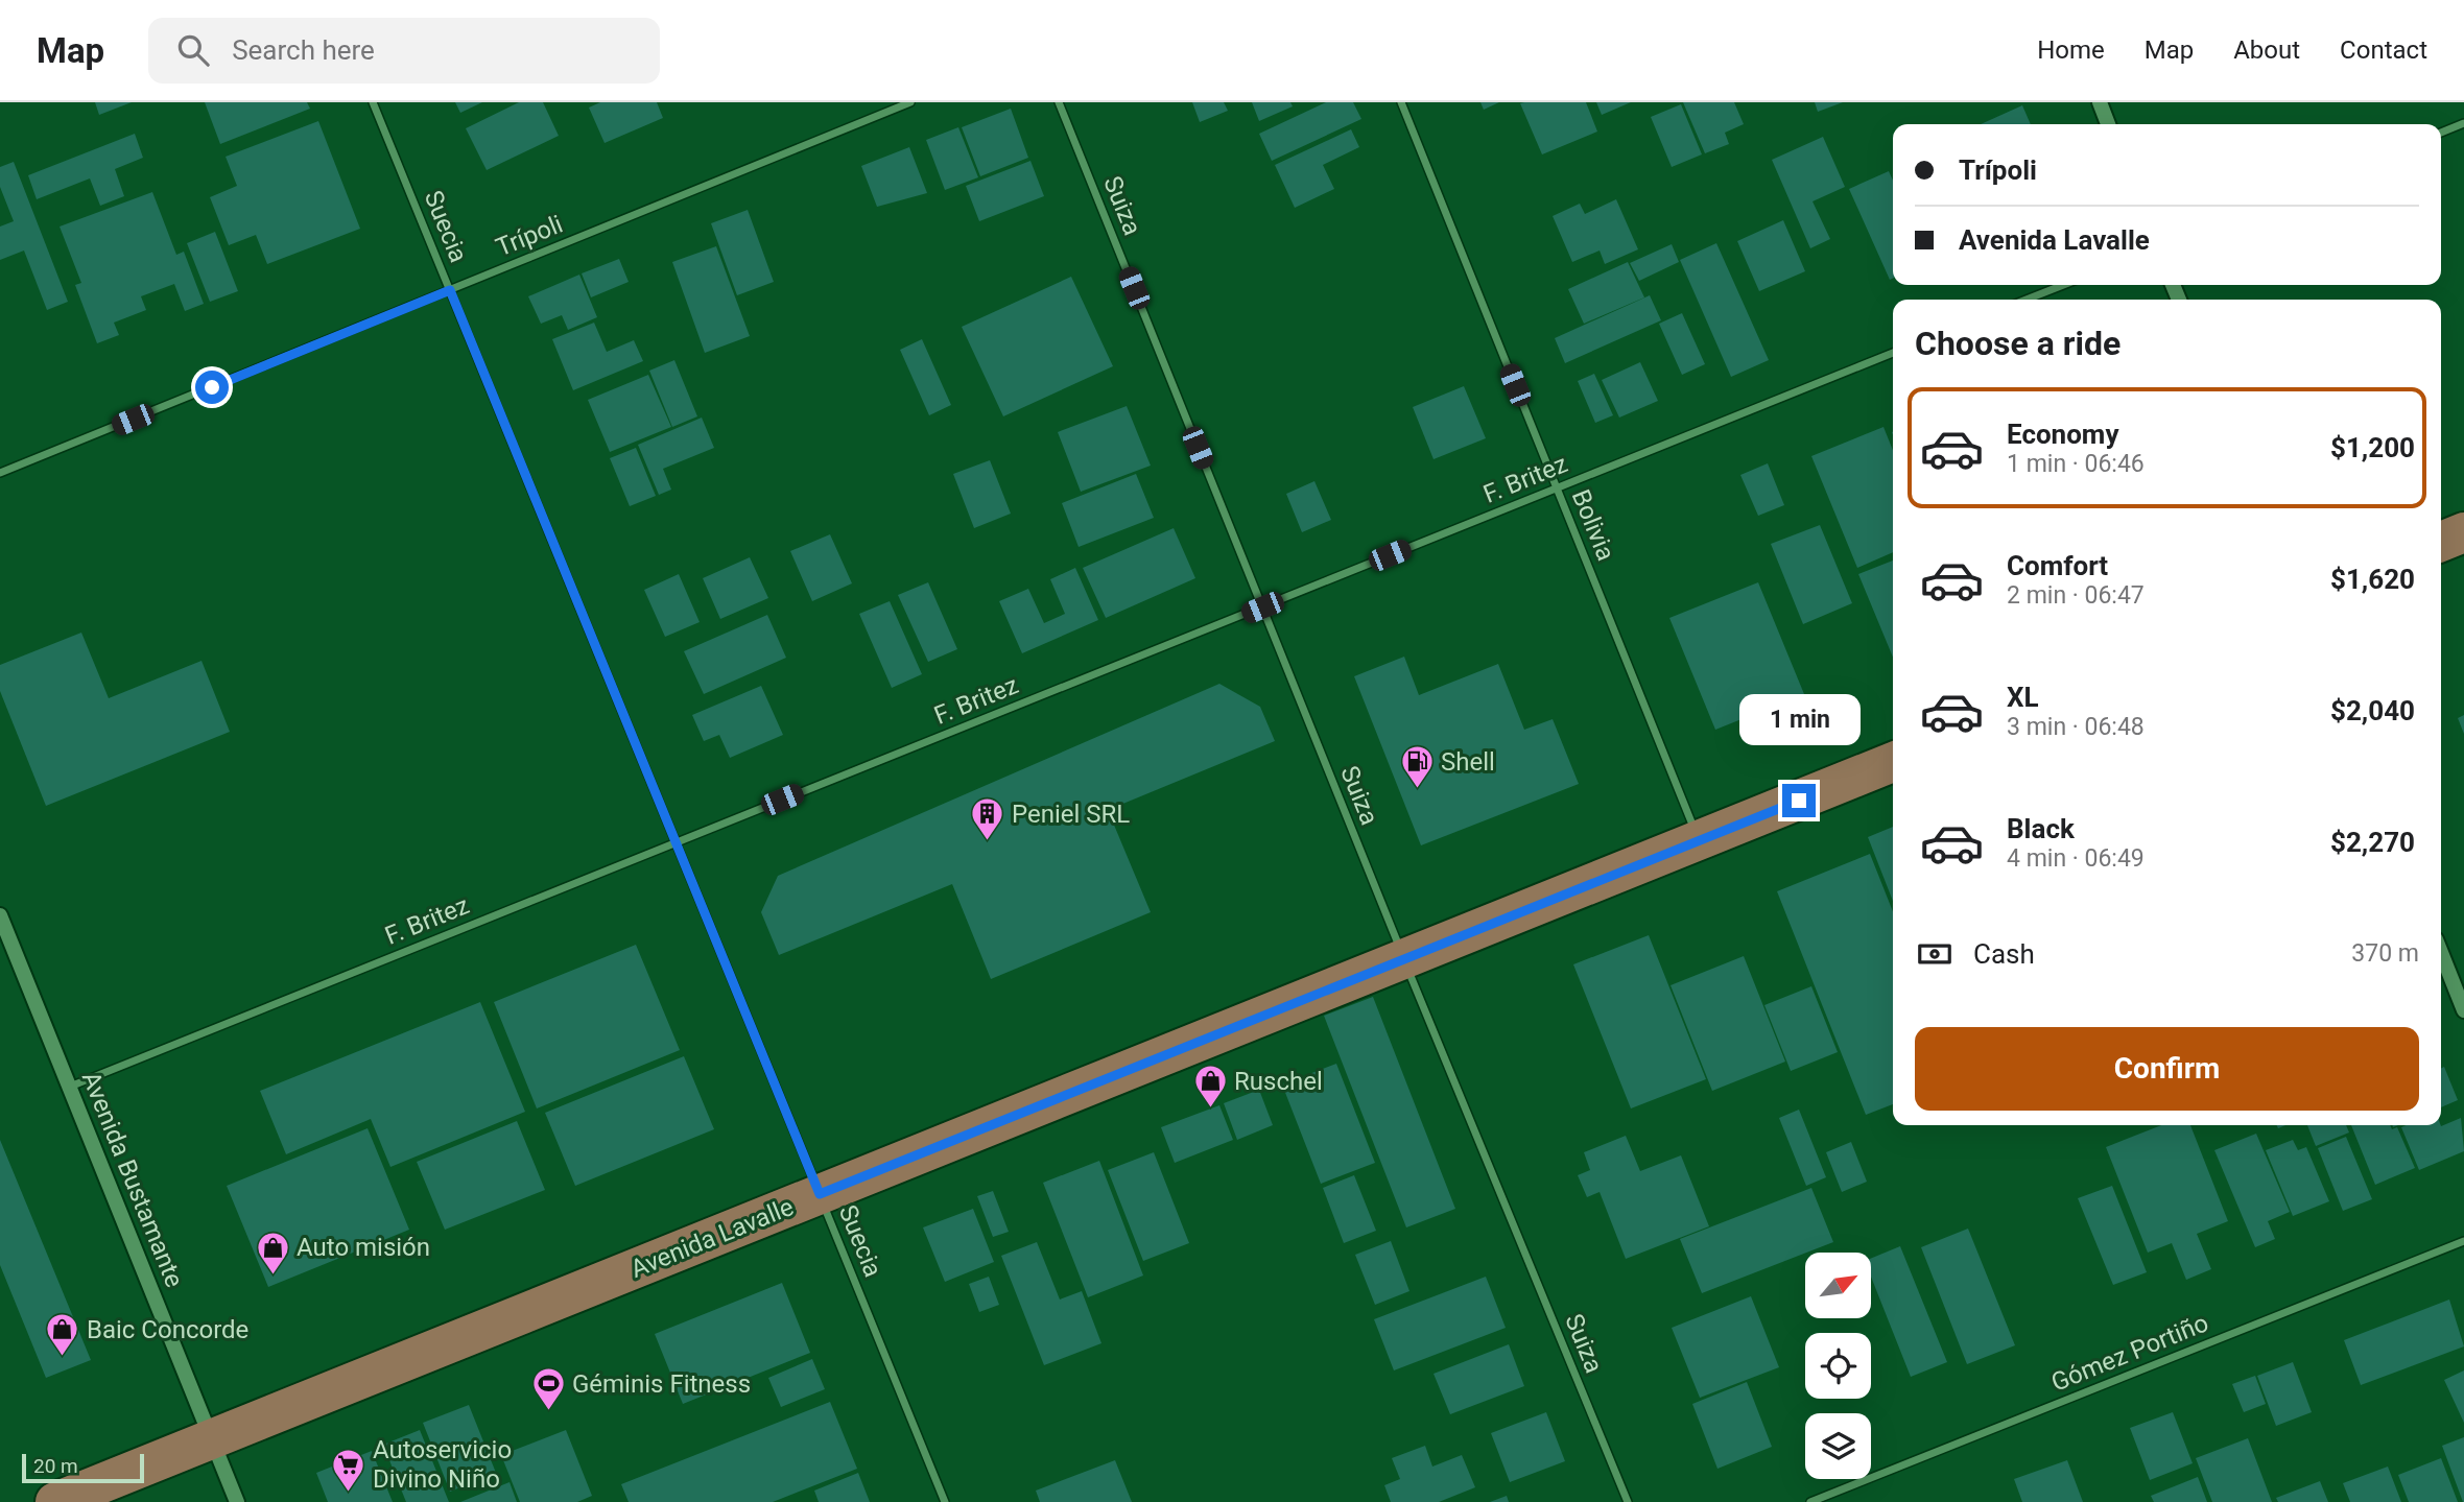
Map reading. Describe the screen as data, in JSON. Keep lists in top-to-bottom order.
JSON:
{
  "streets": {
    "main road": ["Avenida Bustamante", "Avenida Lavalle"],
    "street": [
      "Suiza",
      "Suecia",
      "Trípoli",
      "F. Britez",
      "Bolivia",
      "Gómez Portiño"
    ]
  },
  "crossings": [
    ["Suiza", "F. Britez"],
    ["Suiza", "Avenida Lavalle"],
    ["Suecia", "Trípoli"],
    ["Suecia", "F. Britez"],
    ["Suecia", "Avenida Lavalle"],
    ["F. Britez", "Bolivia"],
    ["F. Britez", "Avenida Bustamante"],
    ["Bolivia", "Avenida Lavalle"],
    ["Avenida Bustamante", "Avenida Lavalle"]
  ],
  "places": {
    "fuel station": ["Shell"],
    "building": ["Peniel SRL"],
    "shop": ["Ruschel", "Auto misión", "Baic Concorde"],
    "sports": ["Géminis Fitness"],
    "supermarket": ["Autoservicio Divino Niño"]
  },
  "scale_bar": "20 m",
  "north": "top right",
  "page": {
    "header": "Map",
    "search": "Search here",
    "nav": [
      "Home",
      "Map",
      "About",
      "Contact"
    ],
    "banner": ["Trípoli", "Avenida Lavalle"],
    "heading": "Choose a ride",
    "list": [
      {
        "name": "Economy",
        "note": "1 min · 06:46",
        "value": "$1,200"
      },
      {
        "name": "Comfort",
        "note": "2 min · 06:47",
        "value": "$1,620"
      },
      {
        "name": "XL",
        "note": "3 min · 06:48",
        "value": "$2,040"
      },
      {
        "name": "Black",
        "note": "4 min · 06:49",
        "value": "$2,270"
      }
    ],
    "bubble": "1 min",
    "pay": ["Cash", "370 m"],
    "buttons": "Confirm",
    "scale": "20 m"
  }
}
